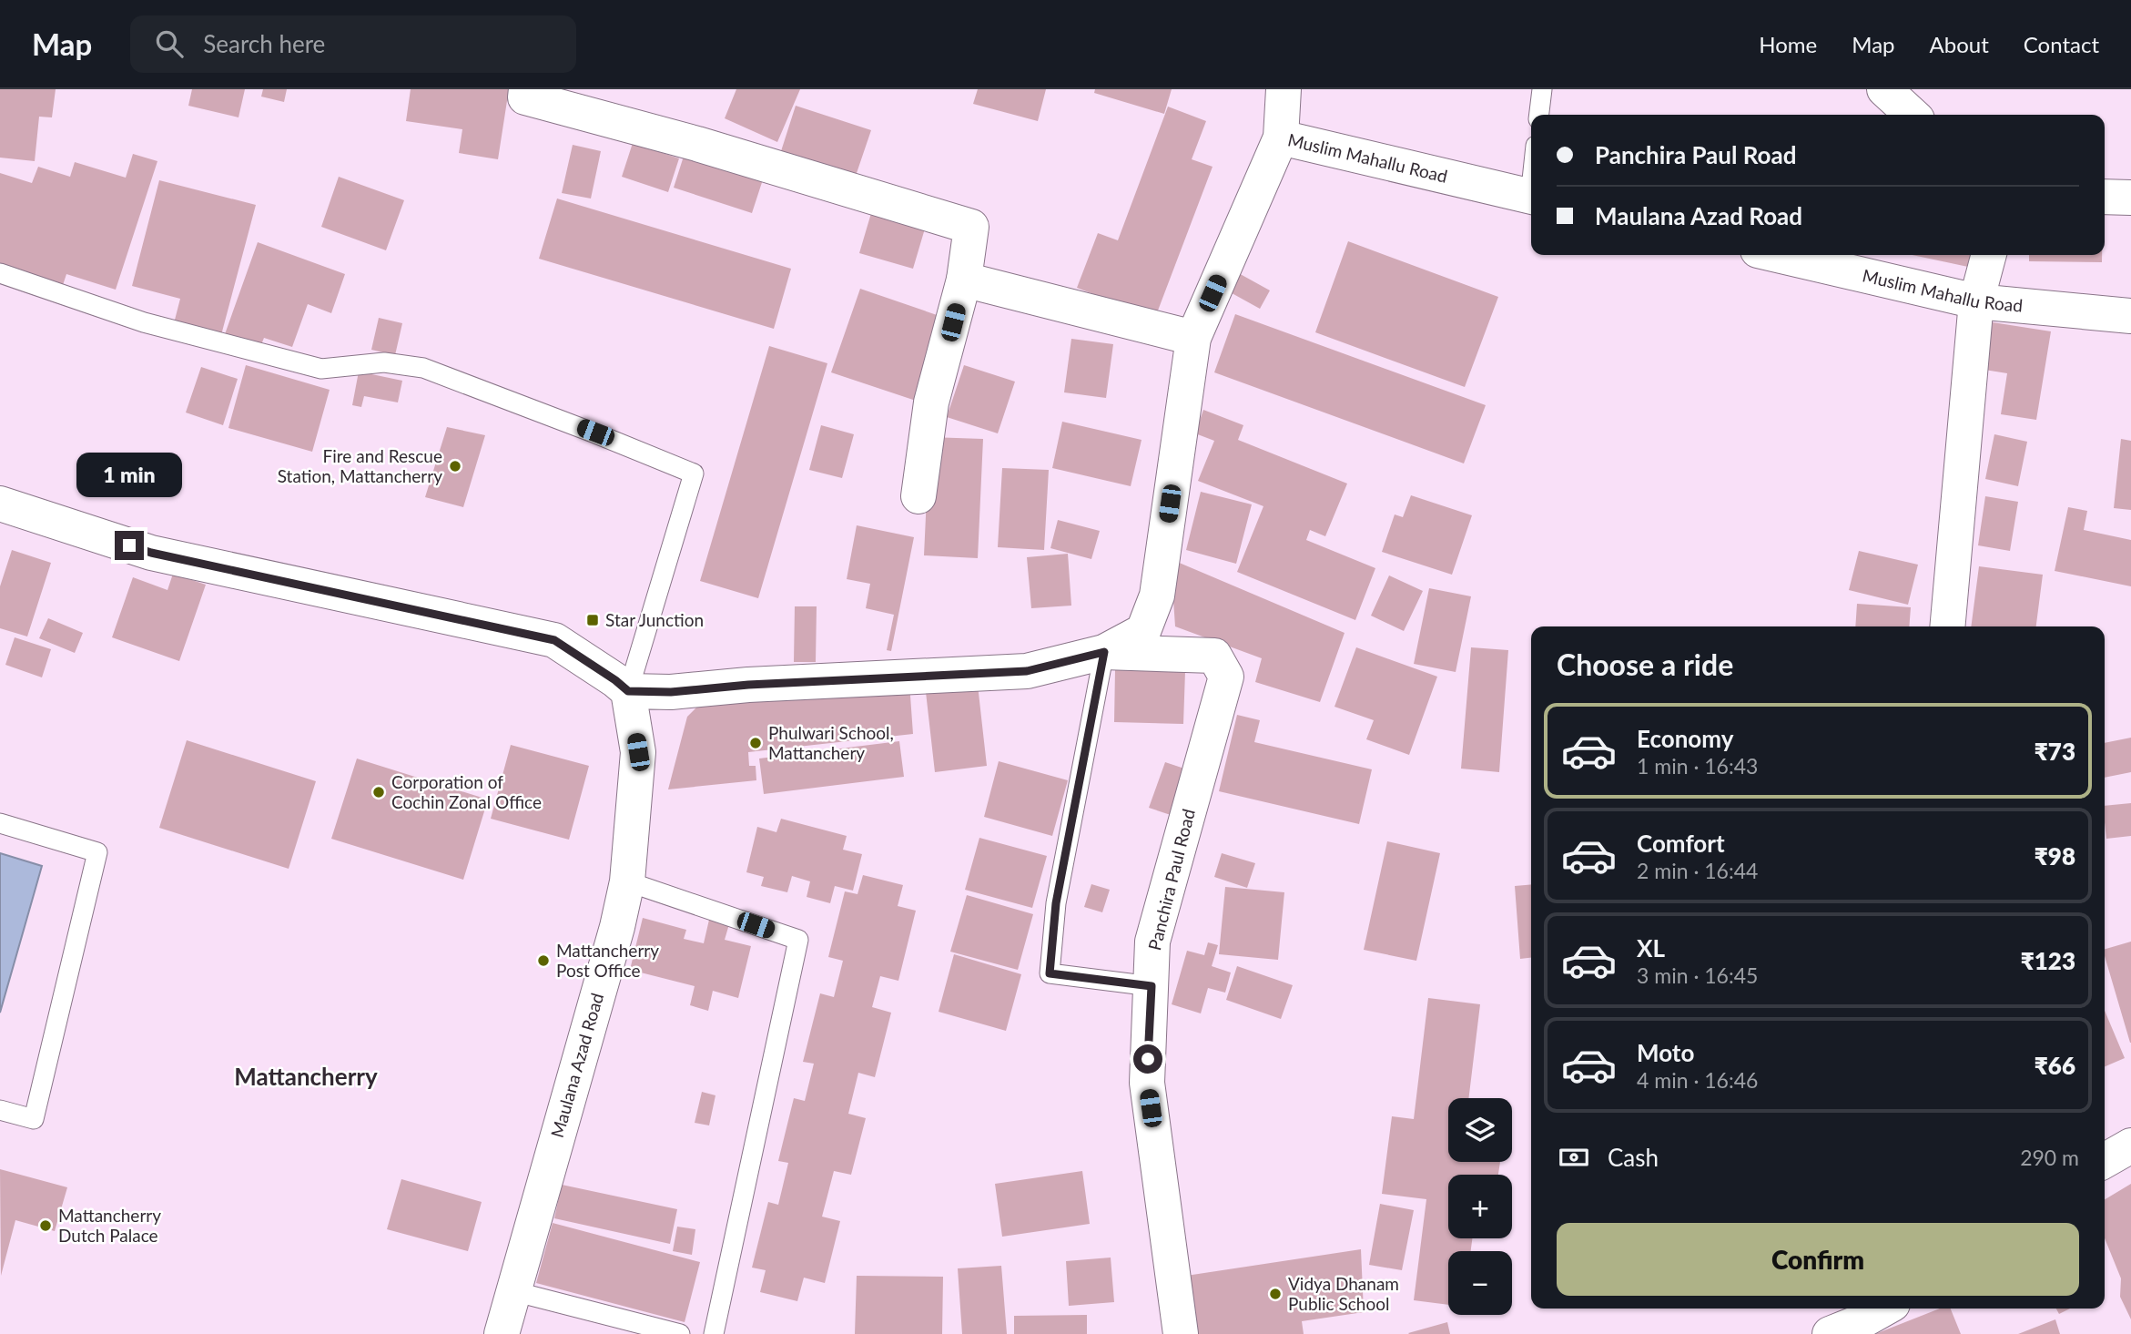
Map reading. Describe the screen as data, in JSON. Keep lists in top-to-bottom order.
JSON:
{
  "streets": {
    "street": ["Muslim Mahallu Road", "Panchira Paul Road", "Maulana Azad Road"]
  },
  "crossings": [
    ["Muslim Mahallu Road", "Panchira Paul Road"],
    ["Muslim Mahallu Road", "Maulana Azad Road"]
  ],
  "districts": ["Mattancherry"],
  "places": {
    "other": [
      "Fire and Rescue Station, Mattancherry",
      "Phulwari School, Mattanchery",
      "Corporation of Cochin Zonal Office",
      "Mattancherry Post Office",
      "Mattancherry Dutch Palace",
      "Vidya Dhanam Public School"
    ],
    "transit": ["Star Junction"]
  },
  "page": {
    "header": "Map",
    "search": "Search here",
    "nav": [
      "Home",
      "Map",
      "About",
      "Contact"
    ],
    "banner": ["Panchira Paul Road", "Maulana Azad Road"],
    "bubble": "1 min",
    "heading": "Choose a ride",
    "list": [
      {
        "name": "Economy",
        "note": "1 min · 16:43",
        "value": "₹73"
      },
      {
        "name": "Comfort",
        "note": "2 min · 16:44",
        "value": "₹98"
      },
      {
        "name": "XL",
        "note": "3 min · 16:45",
        "value": "₹123"
      },
      {
        "name": "Moto",
        "note": "4 min · 16:46",
        "value": "₹66"
      }
    ],
    "map_buttons": ["+", "−"],
    "pay": ["Cash", "290 m"],
    "buttons": "Confirm"
  }
}
